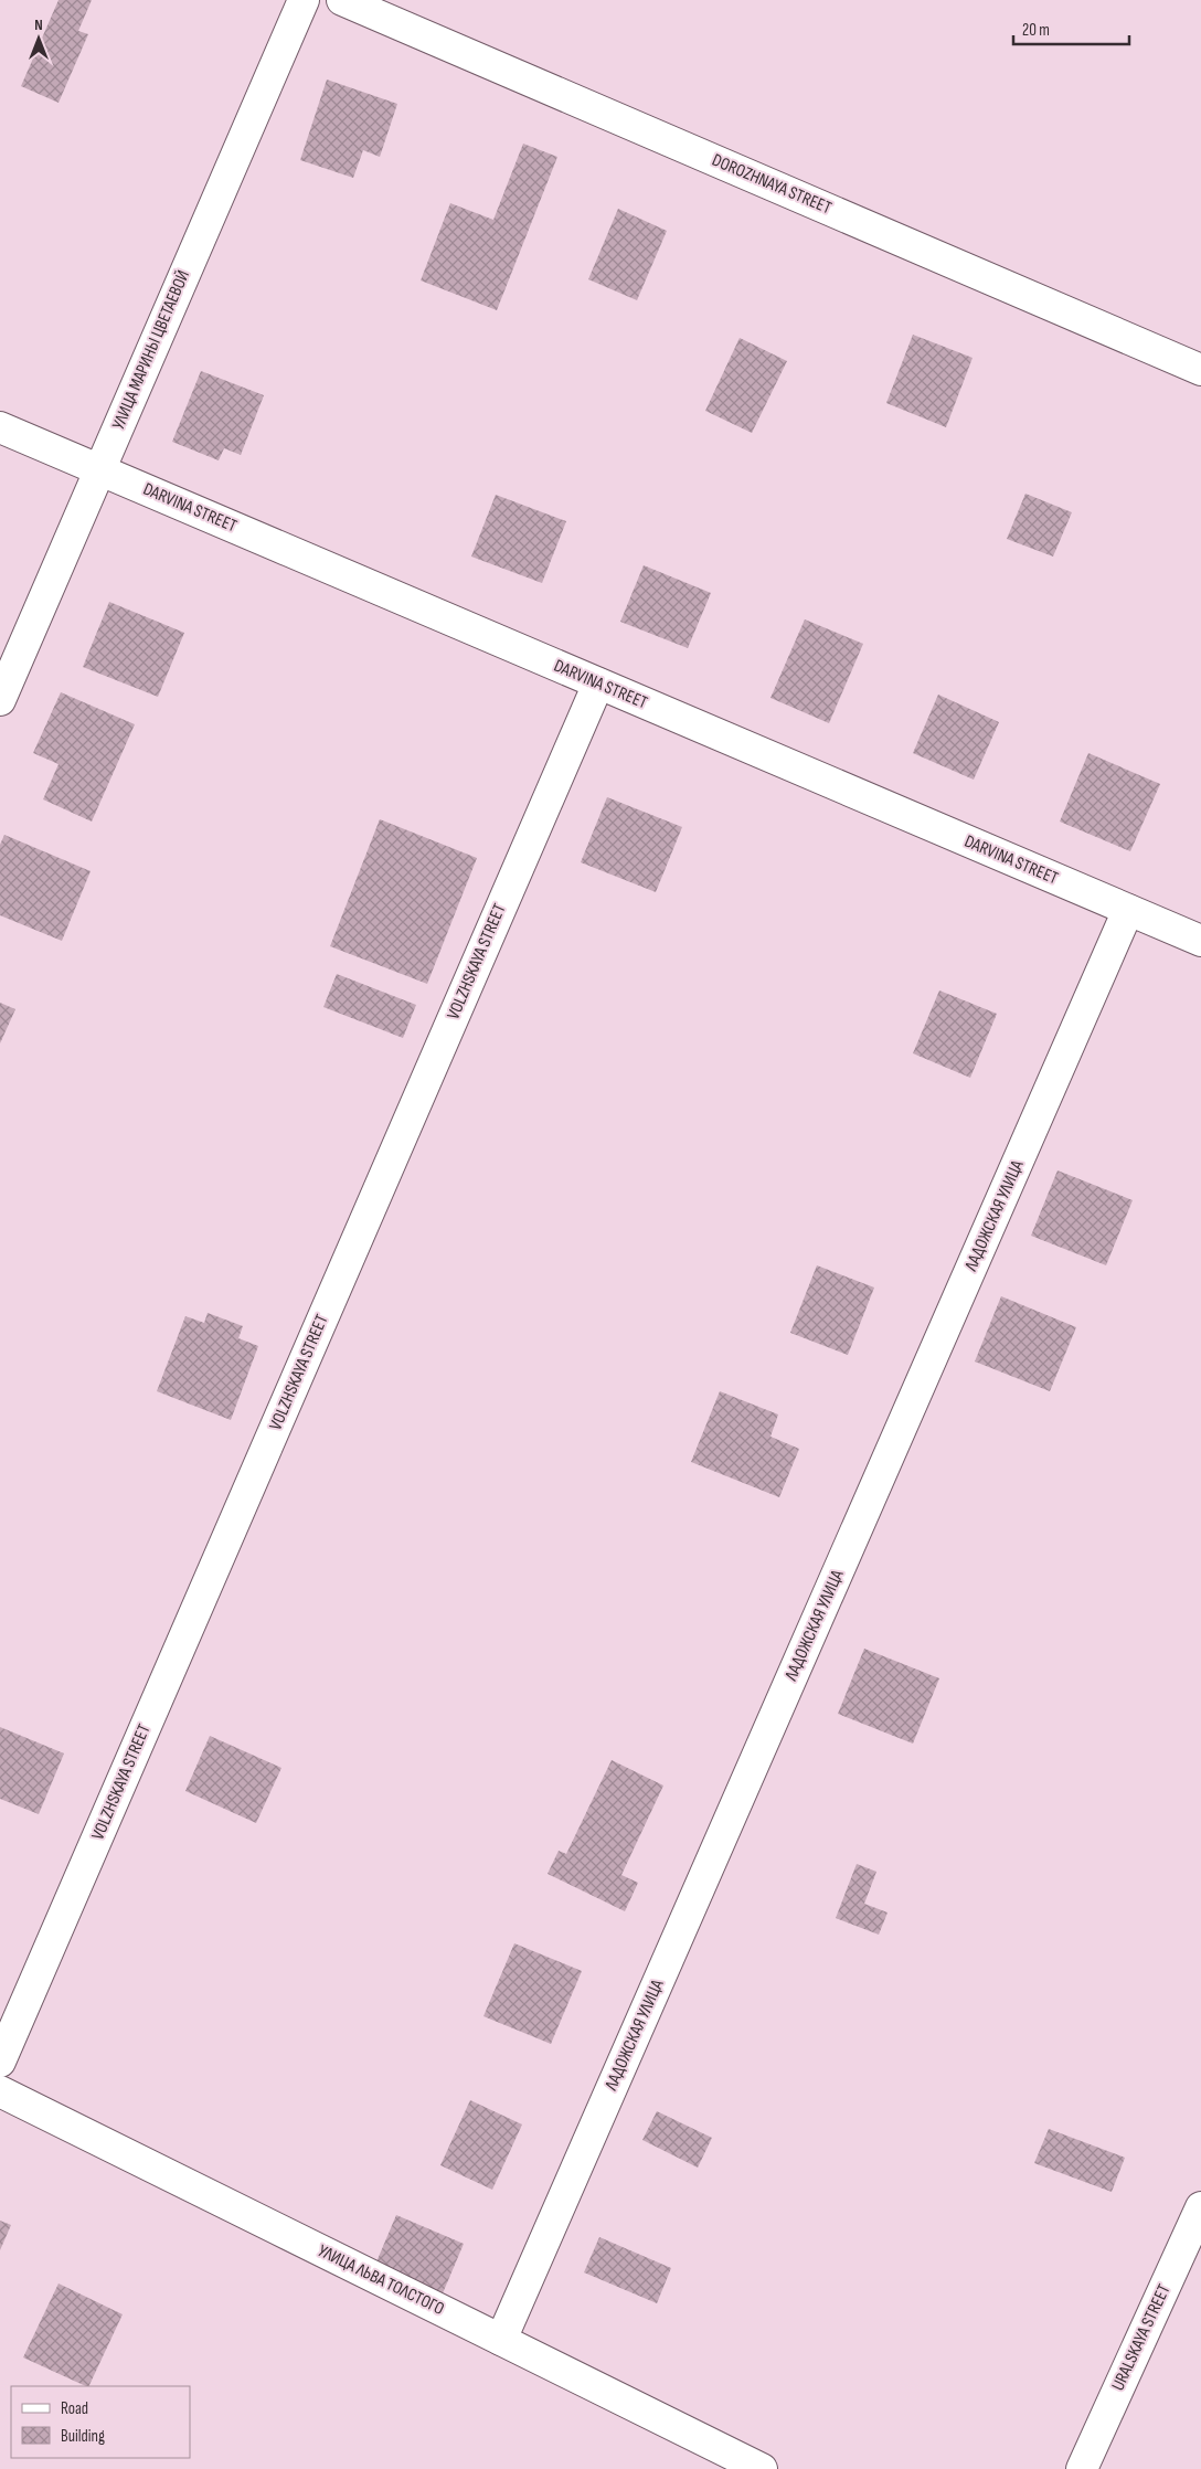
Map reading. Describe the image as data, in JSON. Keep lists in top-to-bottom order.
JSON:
{
  "streets": {
    "street": [
      "DOROZHNAYA STREET",
      "УЛИЦА МАРИНЫ ЦВЕТАЕВОЙ",
      "DARVINA STREET",
      "VOLZHSKAYA STREET",
      "ЛАДОЖСКАЯ УЛИЦА",
      "УЛИЦА ЛЬВА ТОЛСТОГО",
      "URALSKAYA STREET"
    ]
  },
  "crossings": [
    ["УЛИЦА МАРИНЫ ЦВЕТАЕВОЙ", "DARVINA STREET"],
    ["DARVINA STREET", "VOLZHSKAYA STREET"],
    ["DARVINA STREET", "ЛАДОЖСКАЯ УЛИЦА"],
    ["ЛАДОЖСКАЯ УЛИЦА", "УЛИЦА ЛЬВА ТОЛСТОГО"]
  ],
  "legend": ["Road", "Building"],
  "scale_bar": "20 m",
  "north": "top"
}
